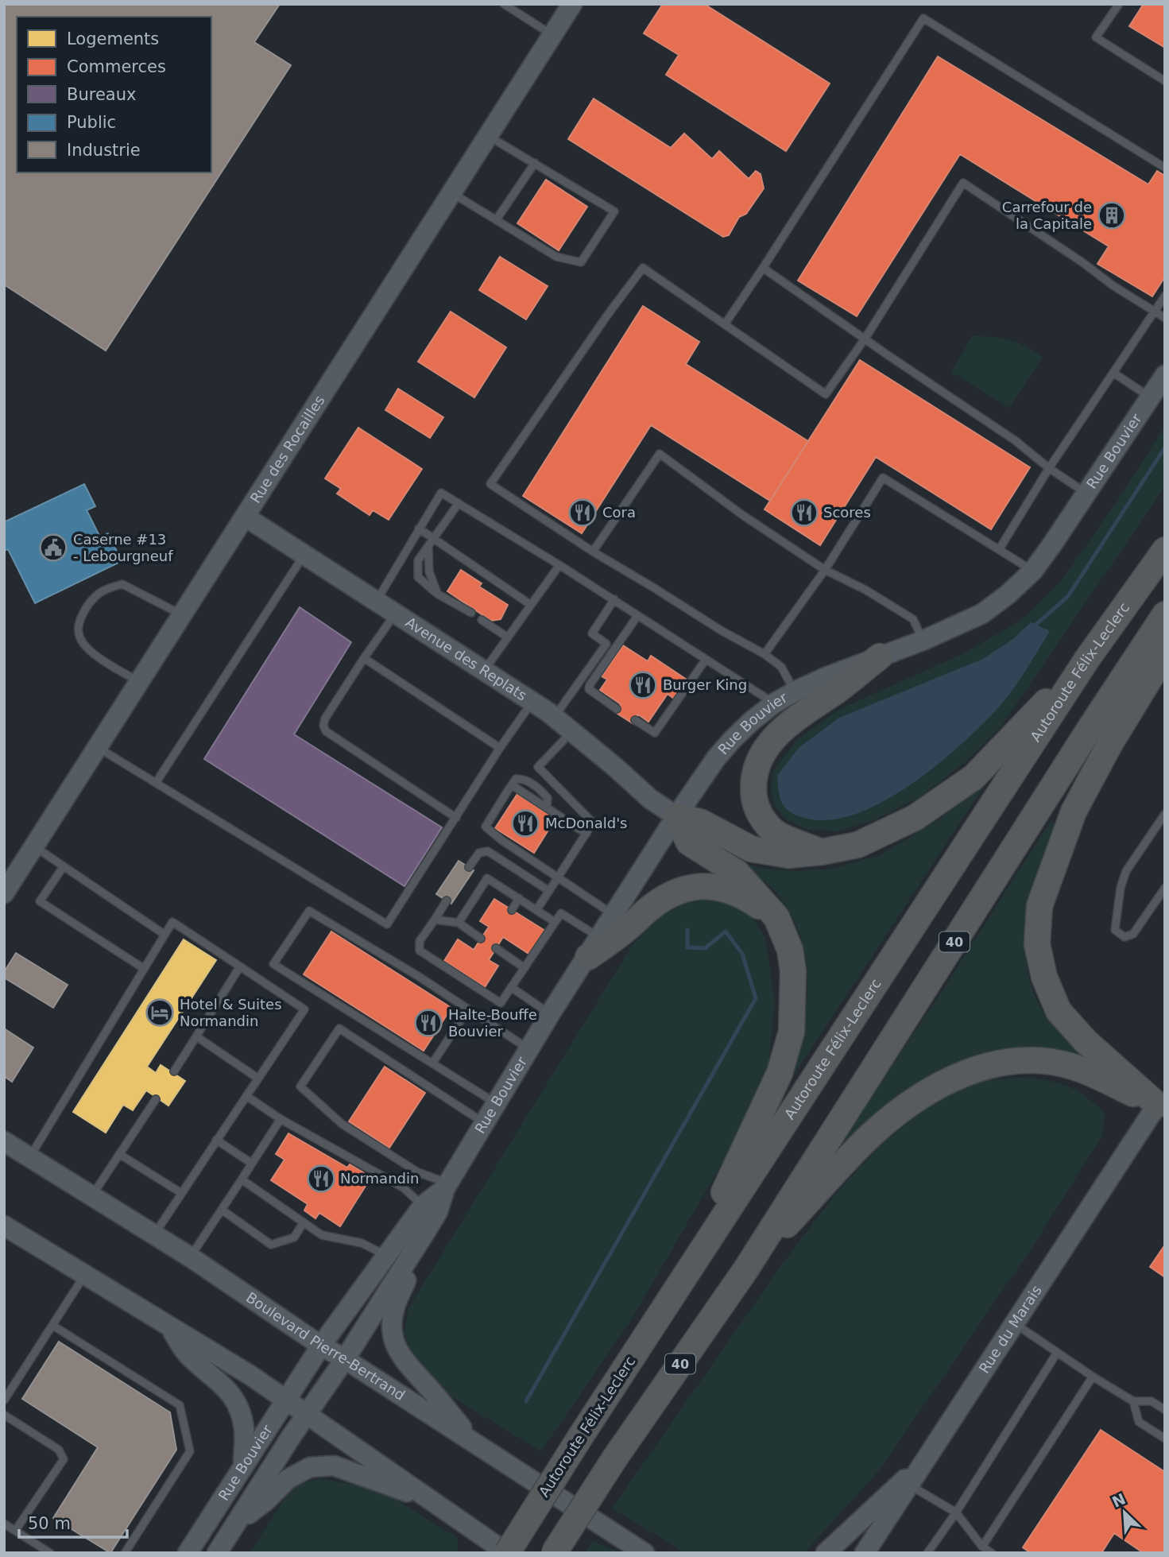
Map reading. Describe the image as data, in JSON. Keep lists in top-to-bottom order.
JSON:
{
  "streets": {
    "highway": ["Autoroute Félix-Leclerc", "40"],
    "street": [
      "Rue des Rocailles",
      "Rue Bouvier",
      "Avenue des Replats",
      "Rue du Marais",
      "Boulevard Pierre-Bertrand"
    ]
  },
  "crossings": [
    ["Rue des Rocailles", "Avenue des Replats"],
    ["Rue Bouvier", "Avenue des Replats"],
    ["Rue Bouvier", "Boulevard Pierre-Bertrand"]
  ],
  "places": {
    "building": ["Carrefour de la Capitale"],
    "restaurant": [
      "Cora",
      "Scores",
      "Burger King",
      "McDonald's",
      "Halte-Bouffe Bouvier",
      "Normandin"
    ],
    "public building": ["Caserne #13 - Lebourgneuf"],
    "hotel": ["Hotel & Suites Normandin"]
  },
  "legend": [
    "Logements",
    "Commerces",
    "Bureaux",
    "Public",
    "Industrie"
  ],
  "scale_bar": "50 m",
  "north": "top left"
}
